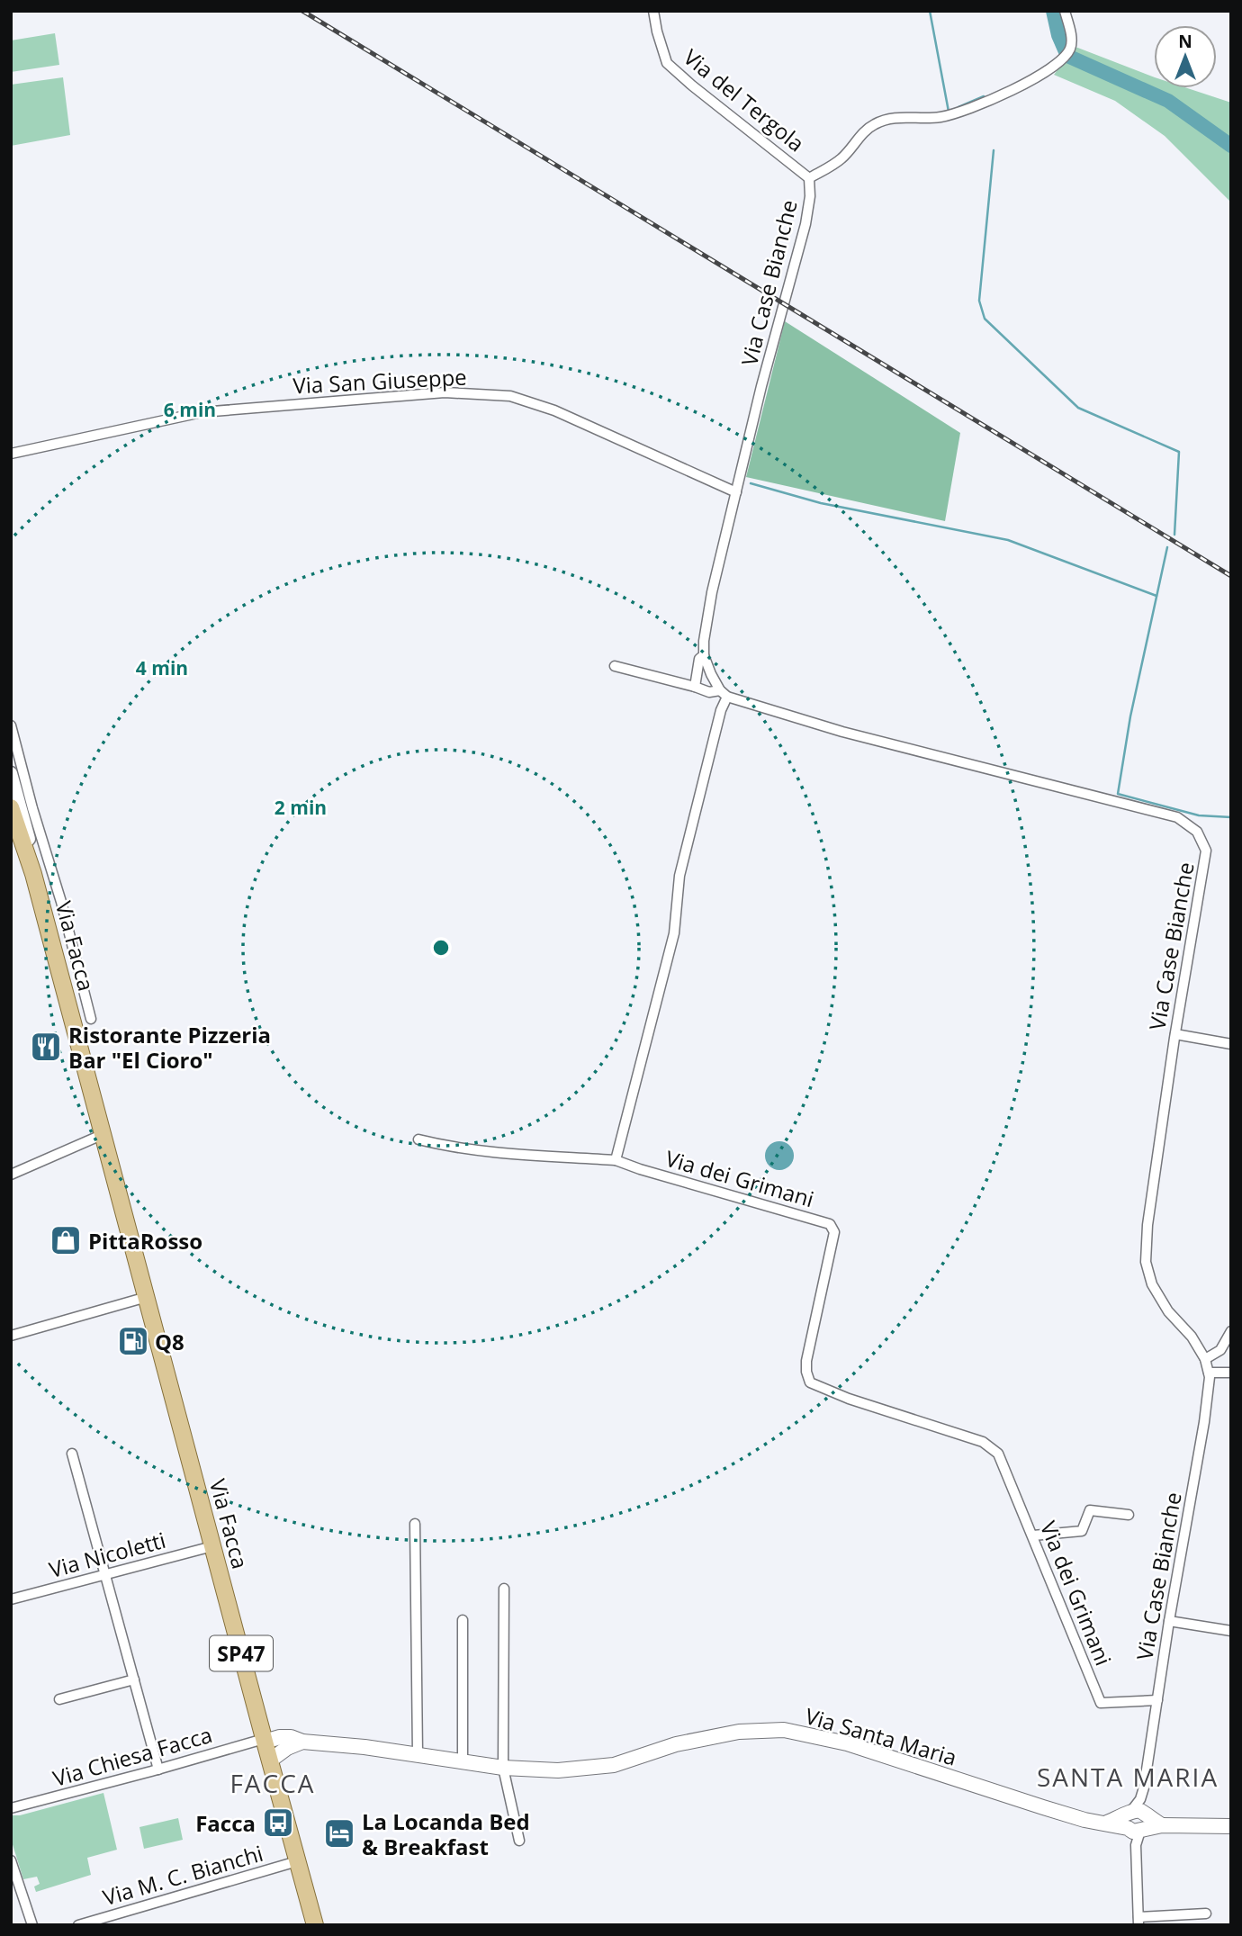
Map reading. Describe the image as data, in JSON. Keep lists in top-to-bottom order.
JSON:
{
  "streets": {
    "main road": ["Via Facca", "SP47", "Via Santa Maria"],
    "street": [
      "Via del Tergola",
      "Via Case Bianche",
      "Via San Giuseppe",
      "Via dei Grimani",
      "Via Nicoletti",
      "Via Chiesa Facca",
      "Via M. C. Bianchi"
    ]
  },
  "crossings": [
    ["Via del Tergola", "Via Case Bianche"],
    ["Via Case Bianche", "Via San Giuseppe"],
    ["Via Case Bianche", "Via dei Grimani"],
    ["Via Case Bianche", "Via Santa Maria"],
    ["Via Facca", "Via Nicoletti"],
    ["Via Facca", "Via Santa Maria"],
    ["Via Facca", "Via Chiesa Facca"],
    ["Via Facca", "Via M. C. Bianchi"],
    ["Via Santa Maria", "Via Chiesa Facca"]
  ],
  "districts": ["SANTA MARIA", "FACCA"],
  "places": {
    "restaurant": ["Ristorante Pizzeria Bar \"El Cioro\""],
    "shop": ["PittaRosso"],
    "fuel station": ["Q8"],
    "bus stop": ["Facca"],
    "hotel": ["La Locanda Bed & Breakfast"]
  },
  "north": "top",
  "rings": ["6 min", "4 min", "2 min"]
}
